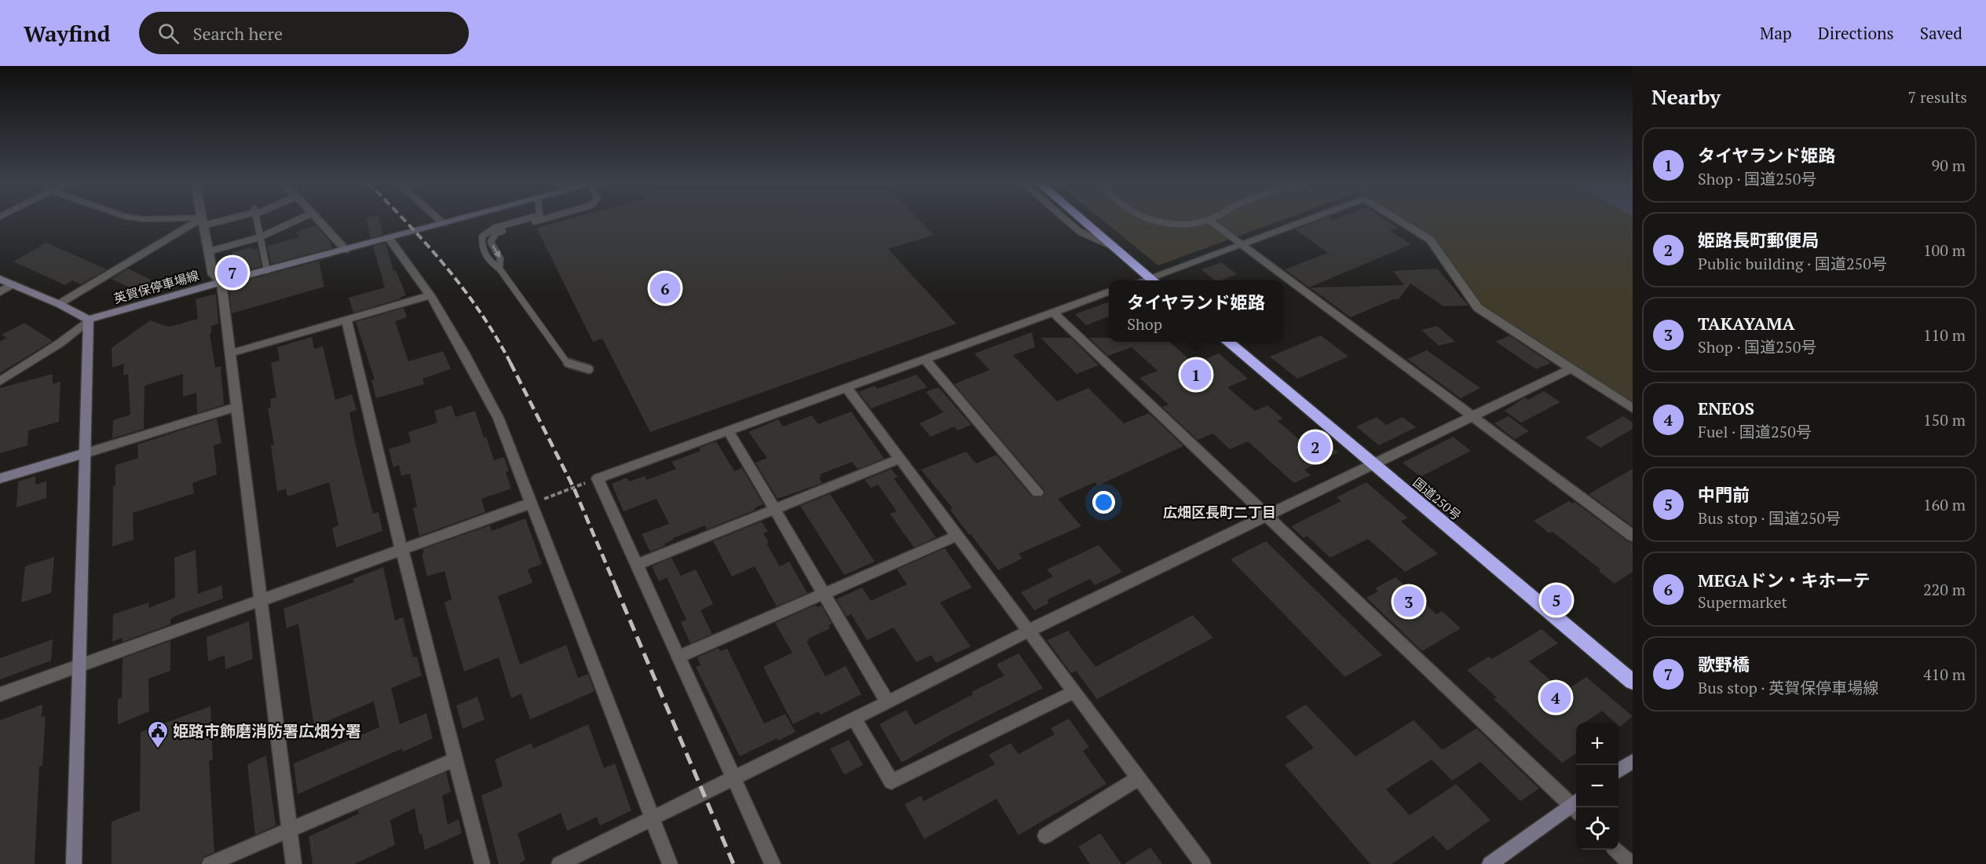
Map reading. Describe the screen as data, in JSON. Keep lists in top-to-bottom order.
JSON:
{
  "streets": {
    "highway": ["国道250号"],
    "street": ["英賀保停車場線"]
  },
  "districts": ["広畑区長町二丁目"],
  "places": {
    "public building": ["姫路市飾磨消防署広畑分署"]
  },
  "page": {
    "header": "Wayfind",
    "search": "Search here",
    "nav": ["Map", "Directions", "Saved"],
    "heading": ["Nearby", "7 results"],
    "list": [
      {
        "mark": "1",
        "name": "タイヤランド姫路",
        "note": "Shop · 国道250号",
        "value": "90 m"
      },
      {
        "mark": "2",
        "name": "姫路長町郵便局",
        "note": "Public building · 国道250号",
        "value": "100 m"
      },
      {
        "mark": "3",
        "name": "TAKAYAMA",
        "note": "Shop · 国道250号",
        "value": "110 m"
      },
      {
        "mark": "4",
        "name": "ENEOS",
        "note": "Fuel · 国道250号",
        "value": "150 m"
      },
      {
        "mark": "5",
        "name": "中門前",
        "note": "Bus stop · 国道250号",
        "value": "160 m"
      },
      {
        "mark": "6",
        "name": "MEGAドン・キホーテ",
        "note": "Supermarket",
        "value": "220 m"
      },
      {
        "mark": "7",
        "name": "歌野橋",
        "note": "Bus stop · 英賀保停車場線",
        "value": "410 m"
      }
    ],
    "pins": [
      "7",
      "6",
      "1",
      "2",
      "5",
      "3",
      "4"
    ],
    "popup": ["タイヤランド姫路", "Shop"],
    "map_buttons": ["+", "−"]
  }
}
